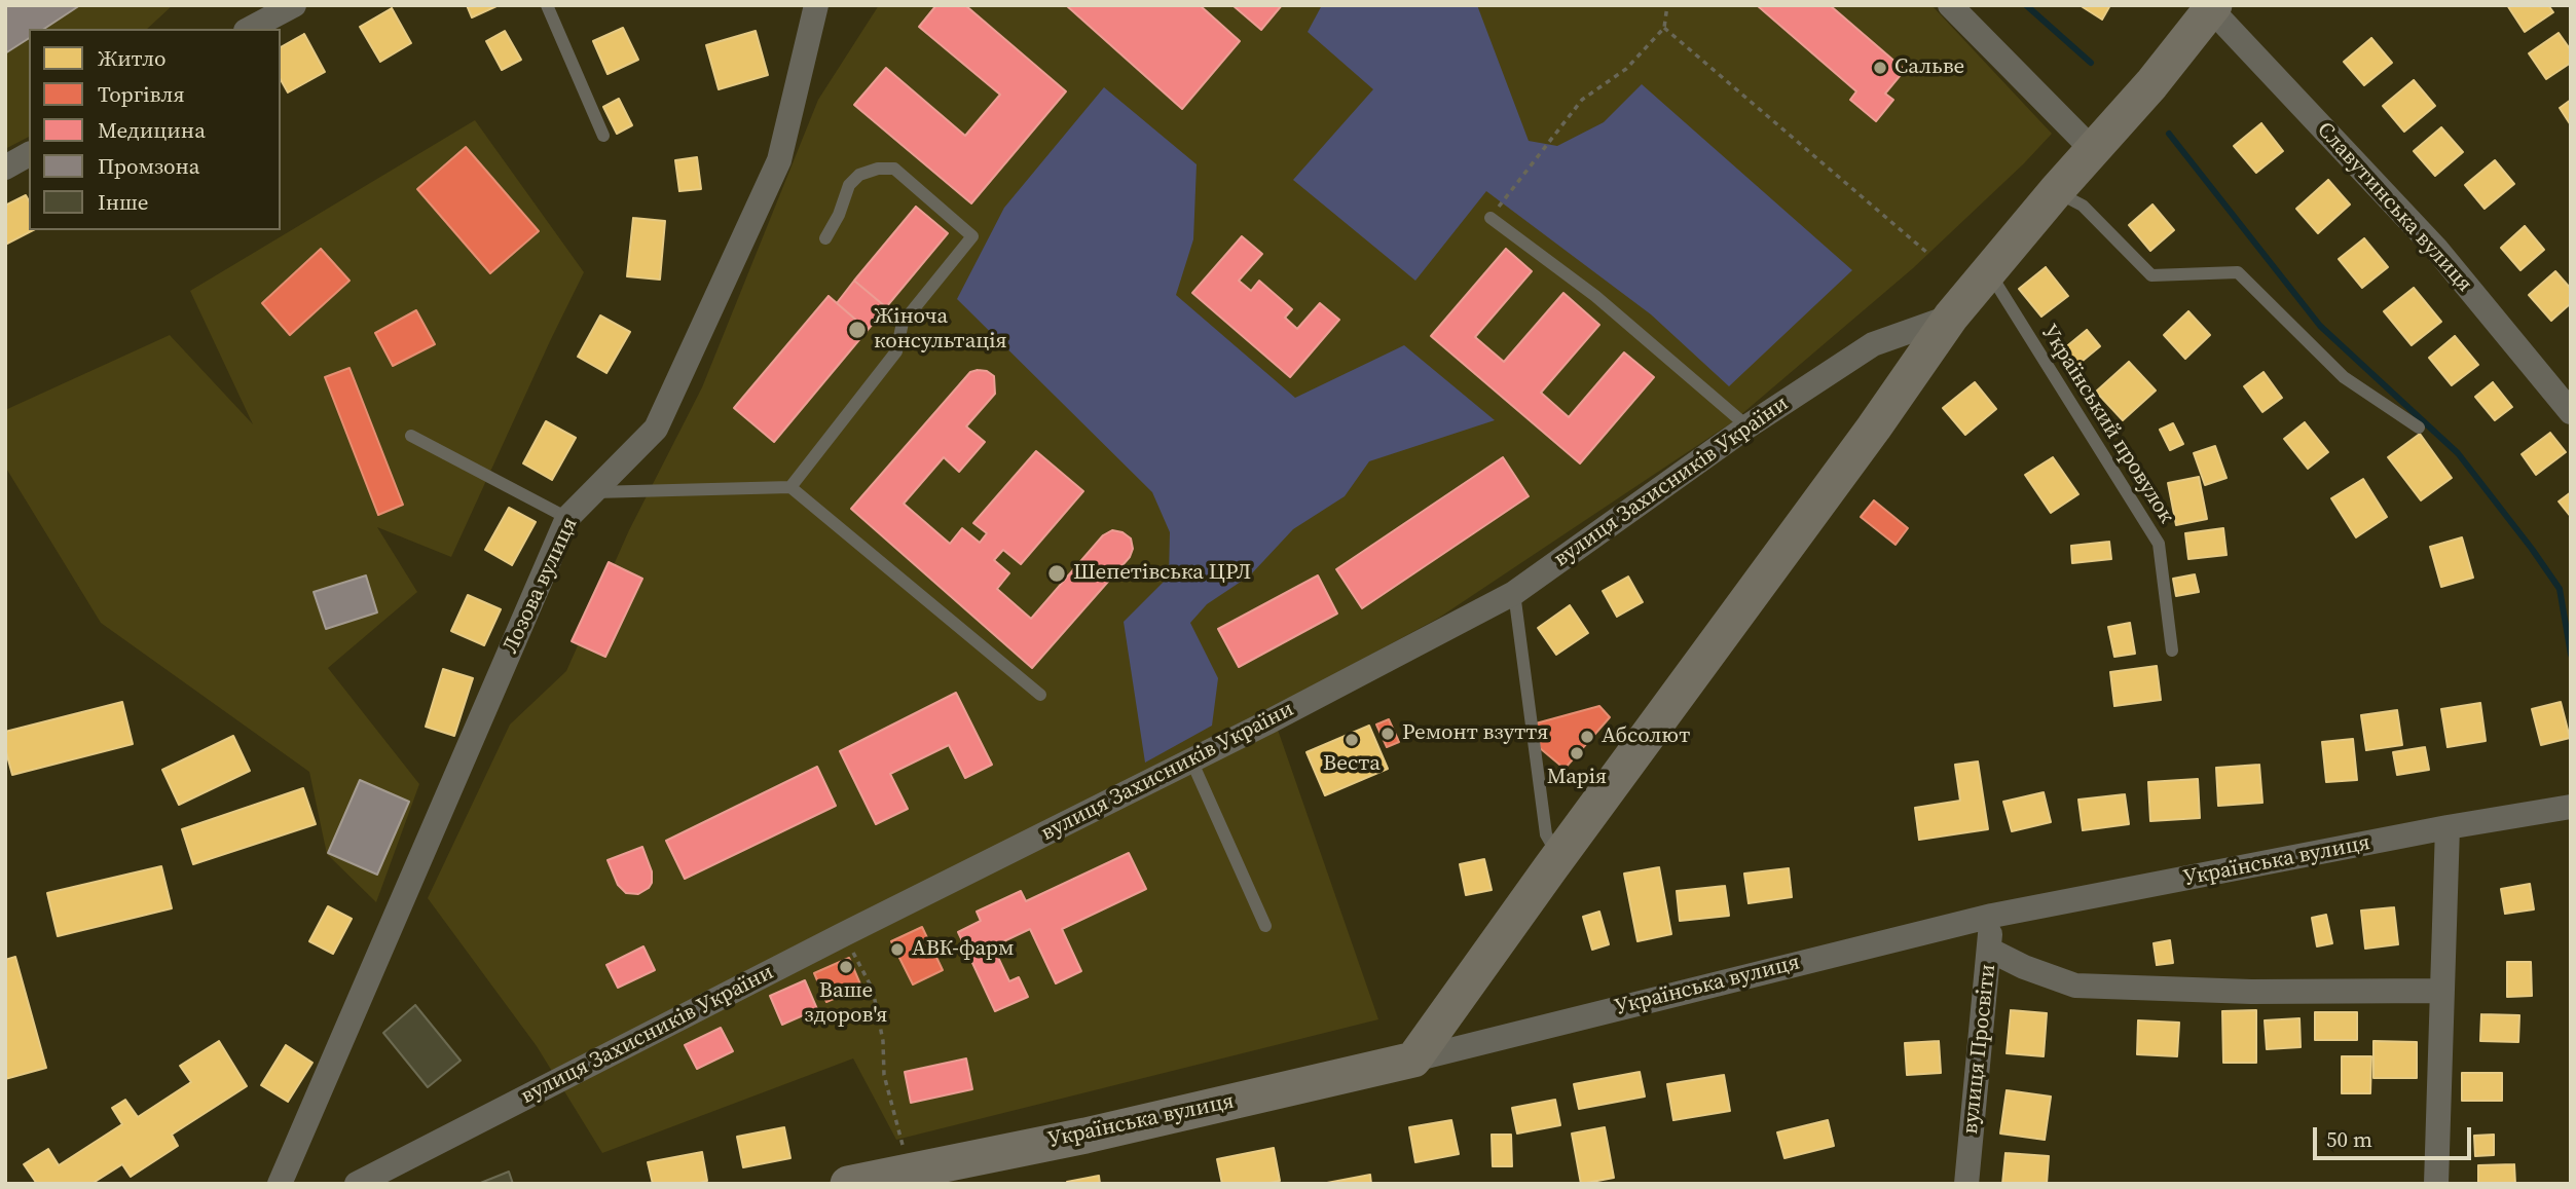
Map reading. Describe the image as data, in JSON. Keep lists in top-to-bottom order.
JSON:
{
  "streets": {
    "main road": ["вулиця Захисників України", "Українська вулиця"],
    "street": ["Славутинська вулиця", "Лозова вулиця", "вулиця Просвіти"],
    "lane": ["Український провулок"]
  },
  "crossings": [
    ["Славутинська вулиця", "вулиця Захисників України"],
    ["Український провулок", "вулиця Захисників України"],
    ["вулиця Захисників України", "Українська вулиця"],
    ["Українська вулиця", "вулиця Просвіти"]
  ],
  "places": [
    "Сальве",
    "Жіноча консультація",
    "Шепетівська ЦРЛ",
    "Ремонт взуття",
    "Абсолют",
    "Веста",
    "Марія",
    "АВК-фарм",
    "Ваше здоров'я"
  ],
  "legend": [
    "Житло",
    "Торгівля",
    "Медицина",
    "Промзона",
    "Інше"
  ],
  "scale_bar": "50 m"
}
